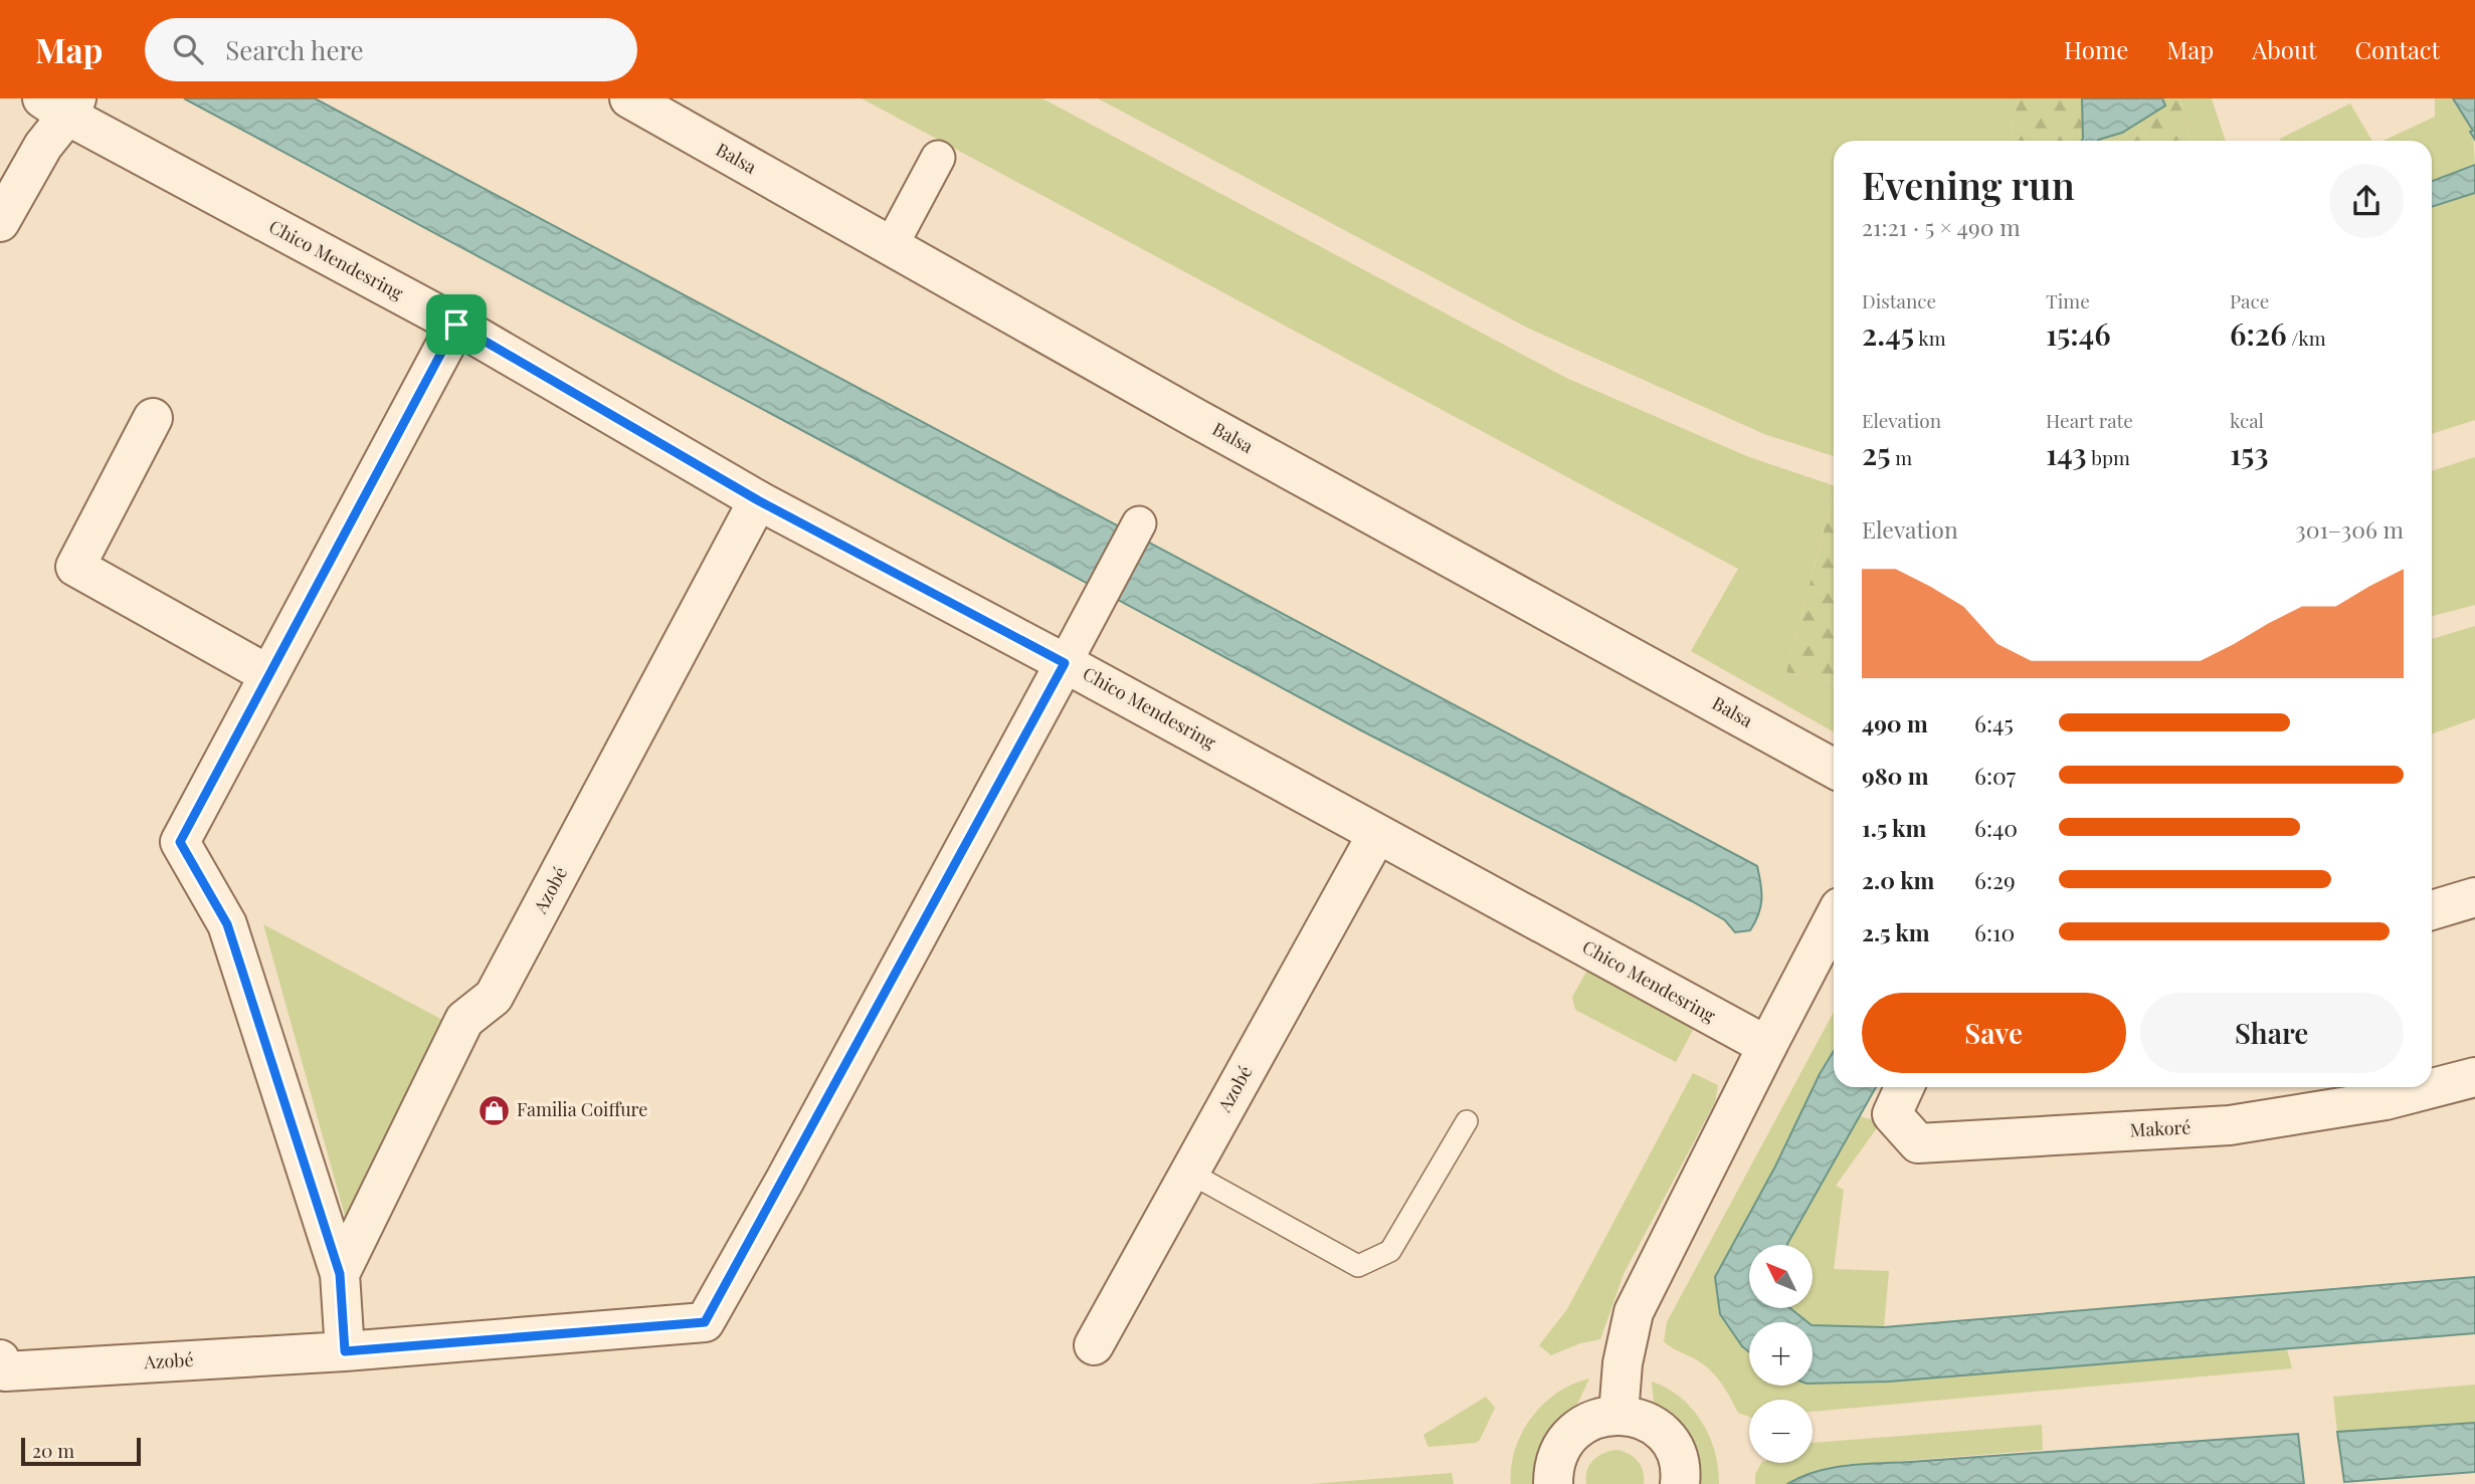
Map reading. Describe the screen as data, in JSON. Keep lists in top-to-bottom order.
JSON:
{
  "streets": {
    "street": [
      "Balsa",
      "Chico Mendesring",
      "Azobé",
      "Makoré"
    ]
  },
  "crossings": [
    ["Chico Mendesring", "Azobé"]
  ],
  "places": {
    "shop": ["Familia Coiffure"]
  },
  "scale_bar": "20 m",
  "north": "top left",
  "page": {
    "header": "Map",
    "search": "Search here",
    "nav": [
      "Home",
      "Map",
      "About",
      "Contact"
    ],
    "heading": ["Evening run", "21:21 · 5 × 490 m"],
    "stats": [
      ["Distance", "2.45 km"],
      ["Time", "15:46"],
      ["Pace", "6:26 /km"],
      ["Elevation", "25 m"],
      ["Heart rate", "143 bpm"],
      ["kcal", "153"]
    ],
    "chart": ["Elevation", "301–306 m"],
    "list": [
      {
        "name": "490 m",
        "note": "6:45"
      },
      {
        "name": "980 m",
        "note": "6:07"
      },
      {
        "name": "1.5 km",
        "note": "6:40"
      },
      {
        "name": "2.0 km",
        "note": "6:29"
      },
      {
        "name": "2.5 km",
        "note": "6:10"
      }
    ],
    "buttons": ["Save", "Share"],
    "map_buttons": ["+", "−"],
    "scale": "20 m"
  }
}
